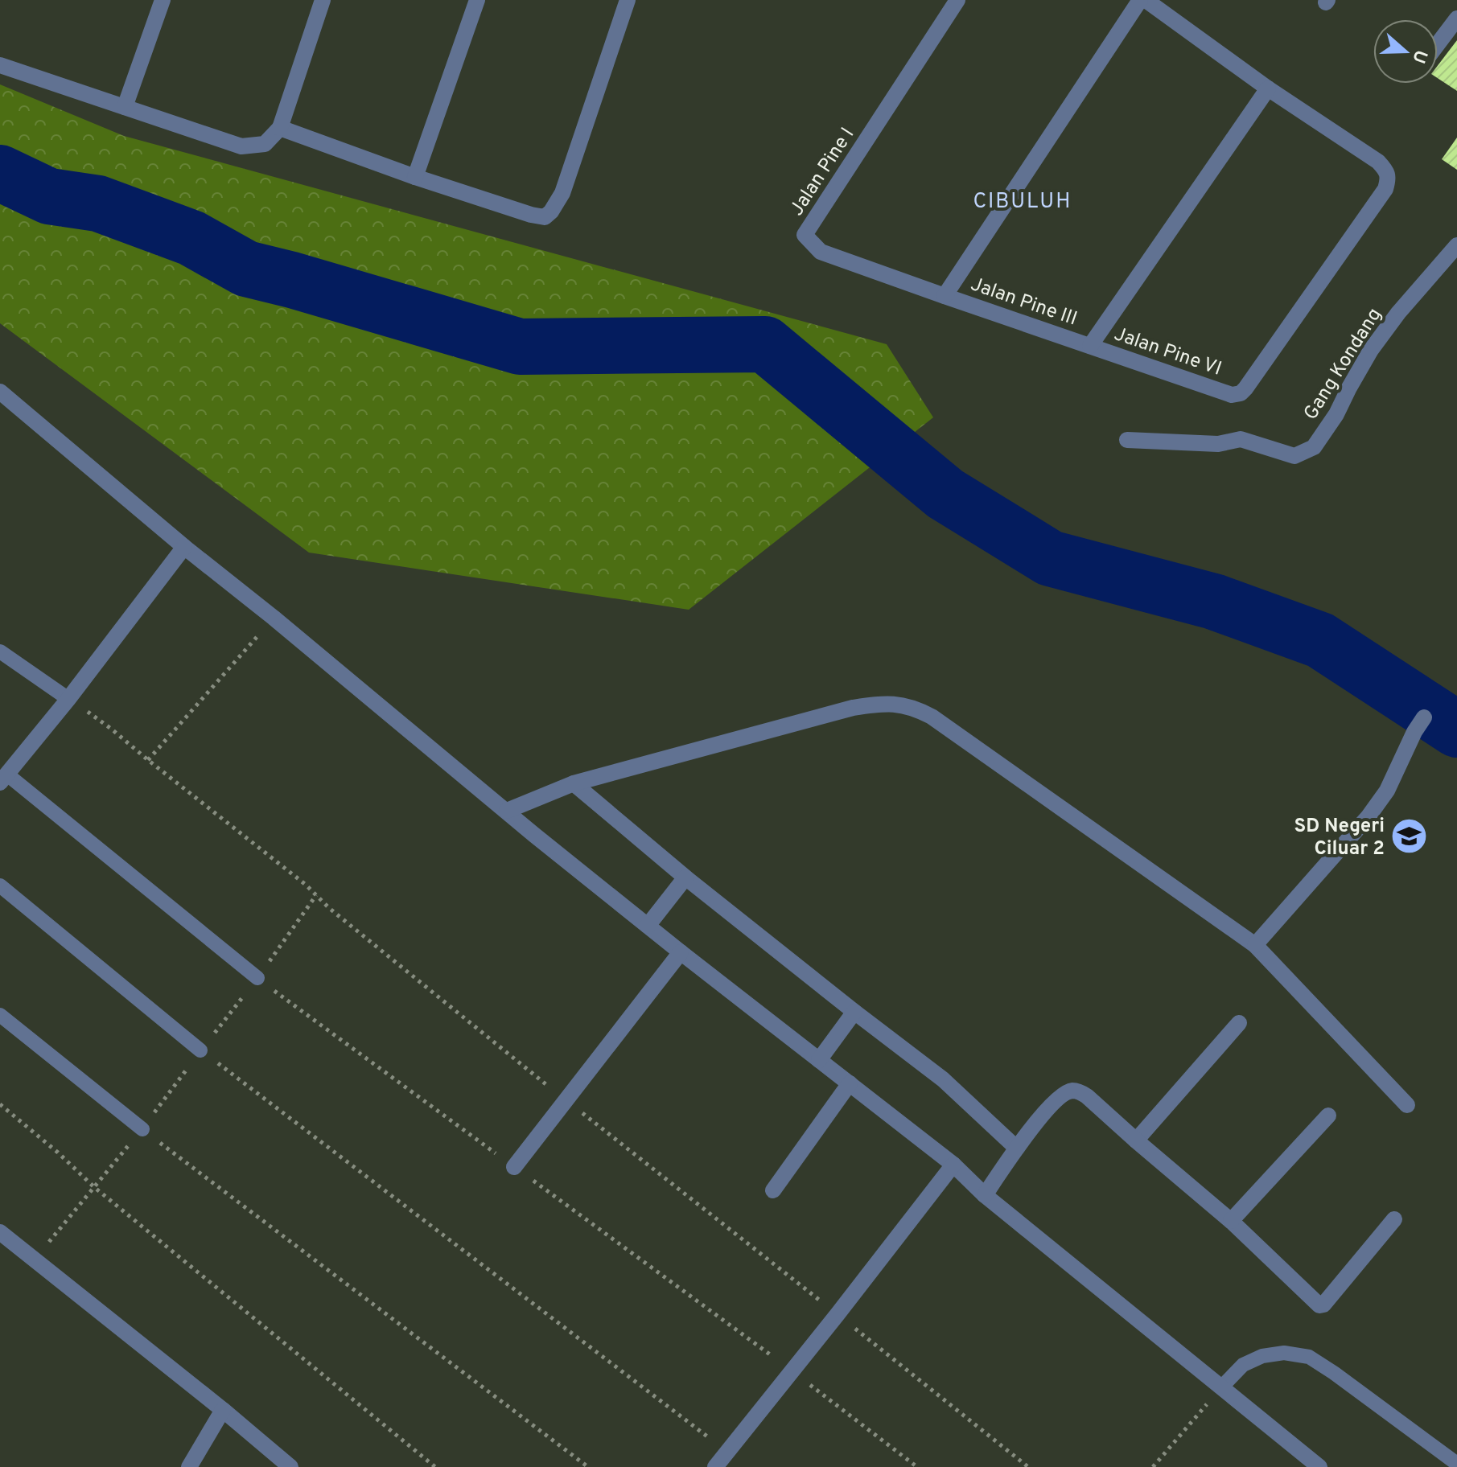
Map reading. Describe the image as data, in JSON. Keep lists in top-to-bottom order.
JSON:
{
  "streets": {
    "street": [
      "Jalan Pine I",
      "Jalan Pine III",
      "Jalan Pine VI",
      "Gang Kondang"
    ]
  },
  "crossings": [
    ["Jalan Pine I", "Jalan Pine III"],
    ["Jalan Pine III", "Jalan Pine VI"]
  ],
  "districts": ["CIBULUH"],
  "places": {
    "school or university": ["SD Negeri Ciluar 2"]
  },
  "north": "right"
}
